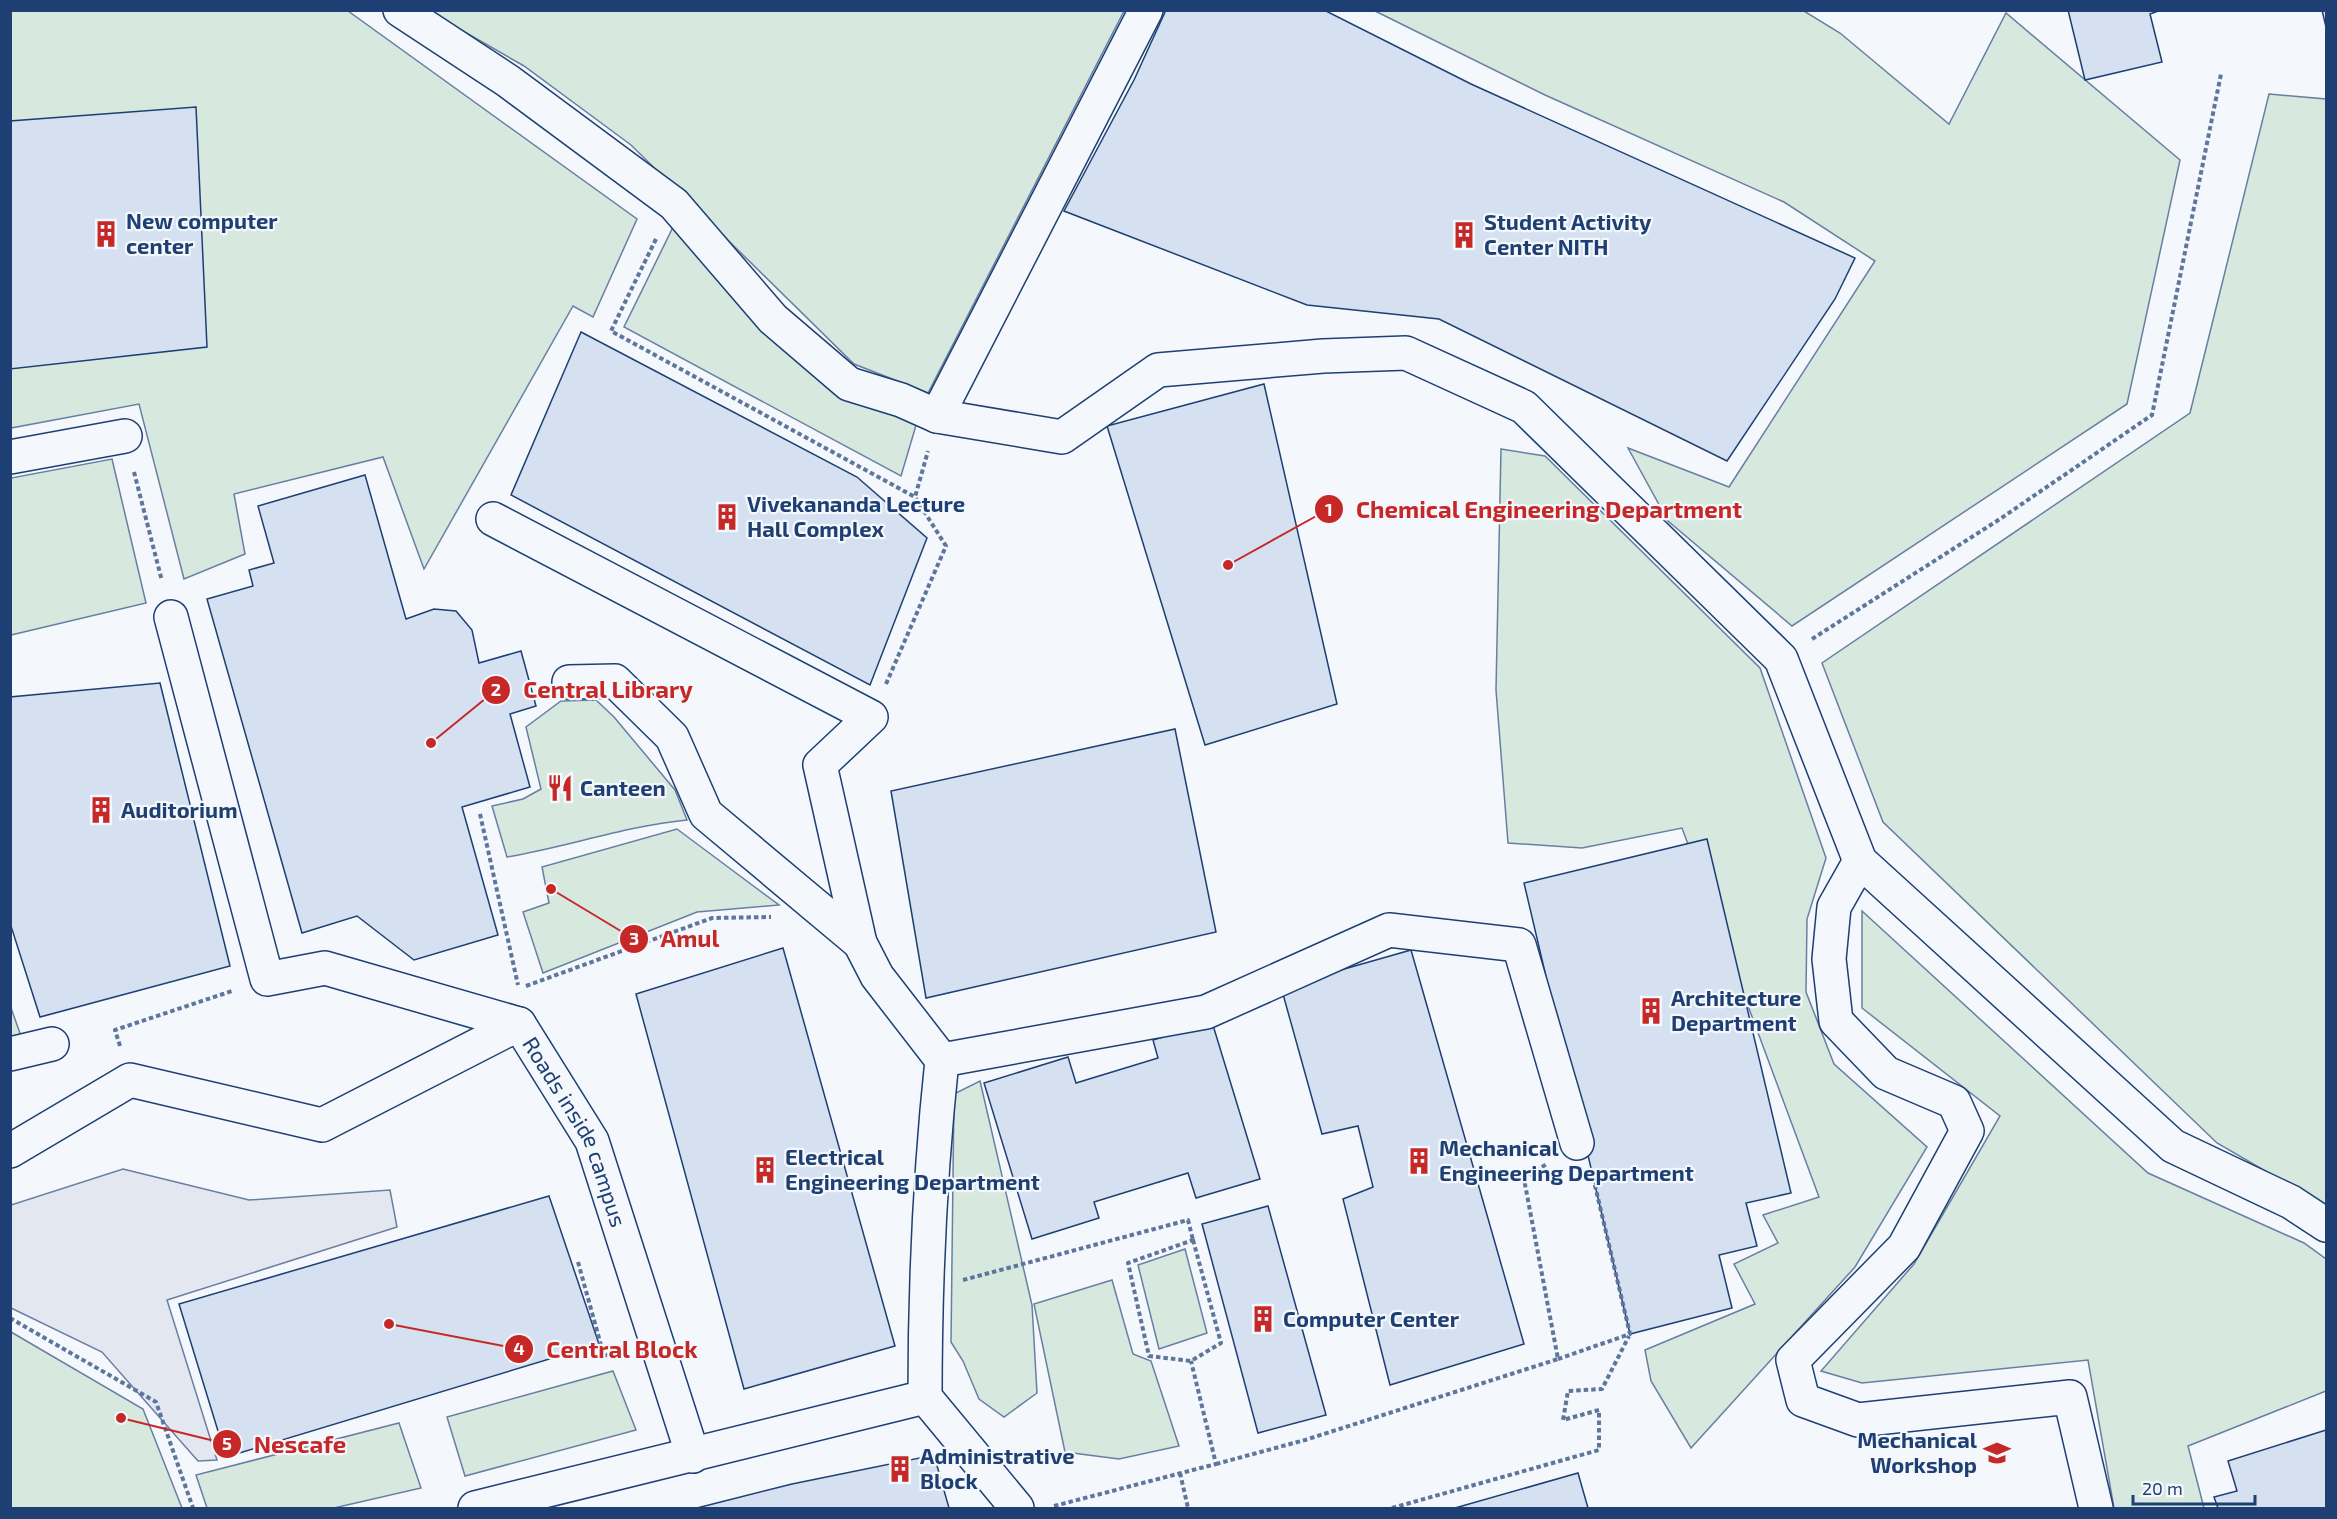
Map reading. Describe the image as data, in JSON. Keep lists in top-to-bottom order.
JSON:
{
  "streets": {
    "street": ["Roads inside campus"]
  },
  "places": {
    "building": [
      "New computer center",
      "Student Activity Center NITH",
      "Vivekananda Lecture Hall Complex",
      "Auditorium",
      "Architecture Department",
      "Mechanical Engineering Department",
      "Electrical Engineering Department",
      "Computer Center",
      "Administrative Block"
    ],
    "other": [
      "Chemical Engineering Department",
      "Central Library",
      "Amul",
      "Central Block",
      "Nescafe"
    ],
    "restaurant": ["Canteen"],
    "school or university": ["Mechanical Workshop"]
  },
  "scale_bar": "20 m"
}
